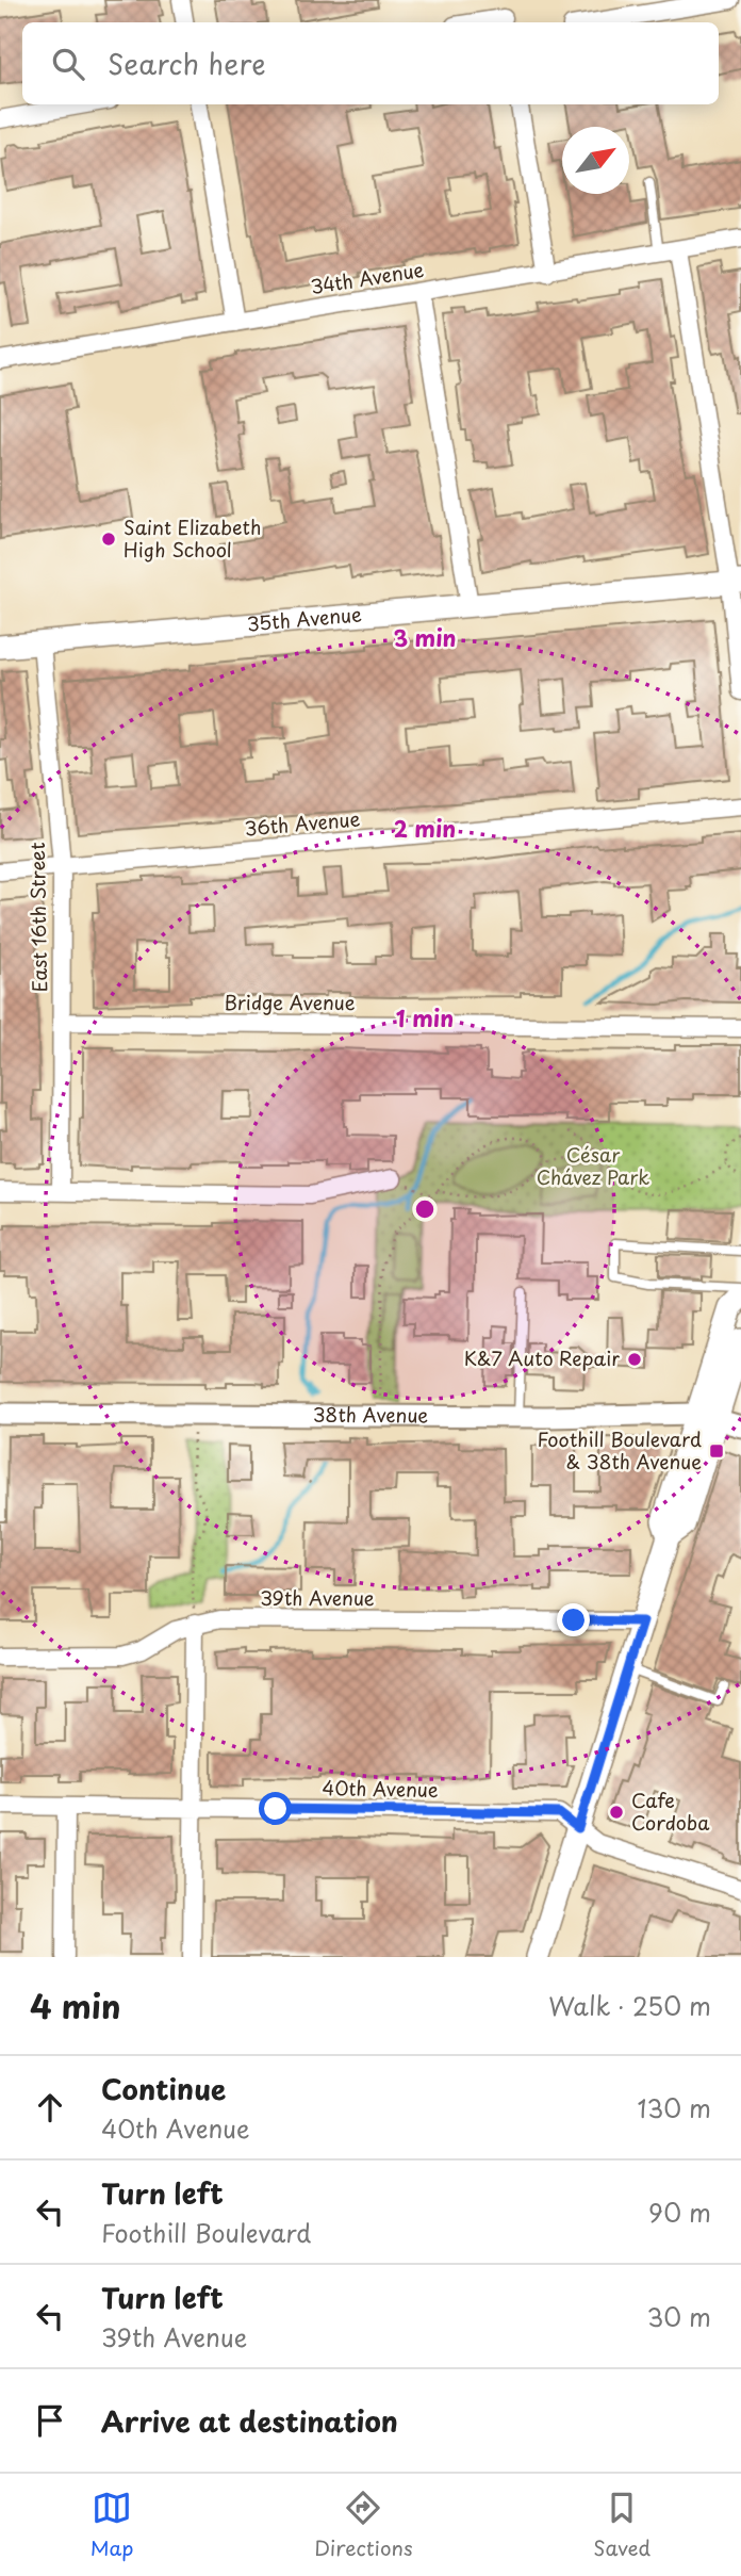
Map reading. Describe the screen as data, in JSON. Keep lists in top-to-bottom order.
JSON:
{
  "streets": {
    "main road": ["35th Avenue"],
    "street": [
      "34th Avenue",
      "36th Avenue",
      "East 16th Street",
      "Bridge Avenue",
      "38th Avenue",
      "39th Avenue",
      "40th Avenue"
    ]
  },
  "crossings": [
    ["35th Avenue", "East 16th Street"],
    ["36th Avenue", "East 16th Street"],
    ["East 16th Street", "Bridge Avenue"]
  ],
  "parks": ["César Chávez Park"],
  "places": {
    "other": ["Saint Elizabeth High School", "K&7 Auto Repair", "Cafe Cordoba"],
    "transit": ["Foothill Boulevard & 38th Avenue"]
  },
  "north": "top right",
  "page": {
    "search": "Search here",
    "heading": ["4 min", "Walk · 250 m"],
    "list": [
      ["Continue", "40th Avenue", "130 m"],
      ["Turn left", "Foothill Boulevard", "90 m"],
      ["Turn left", "39th Avenue", "30 m"],
      "Arrive at destination"
    ],
    "nav": ["Map", "Directions", "Saved"]
  },
  "rings": ["3 min", "2 min", "1 min"]
}
